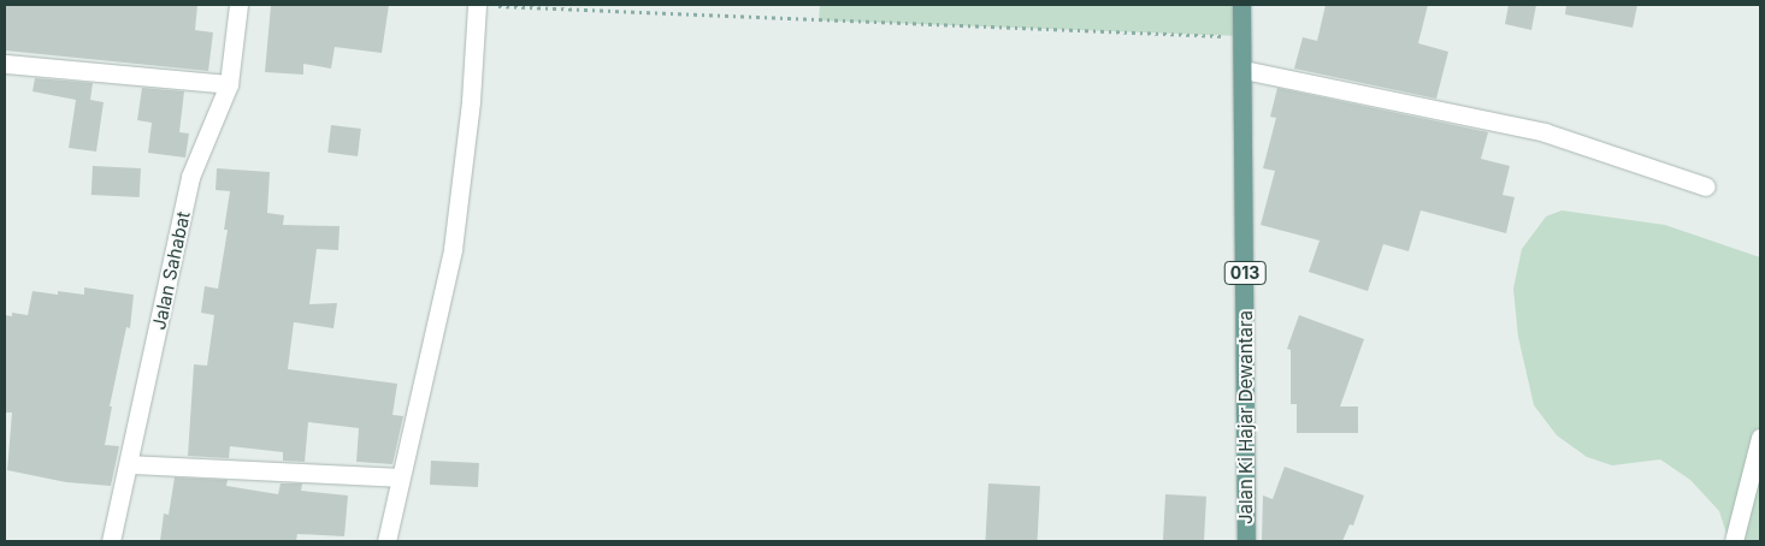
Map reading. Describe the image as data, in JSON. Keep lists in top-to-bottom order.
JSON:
{
  "streets": {
    "main road": ["013", "Jalan Ki Hajar Dewantara"],
    "street": ["Jalan Sahabat"]
  }
}
